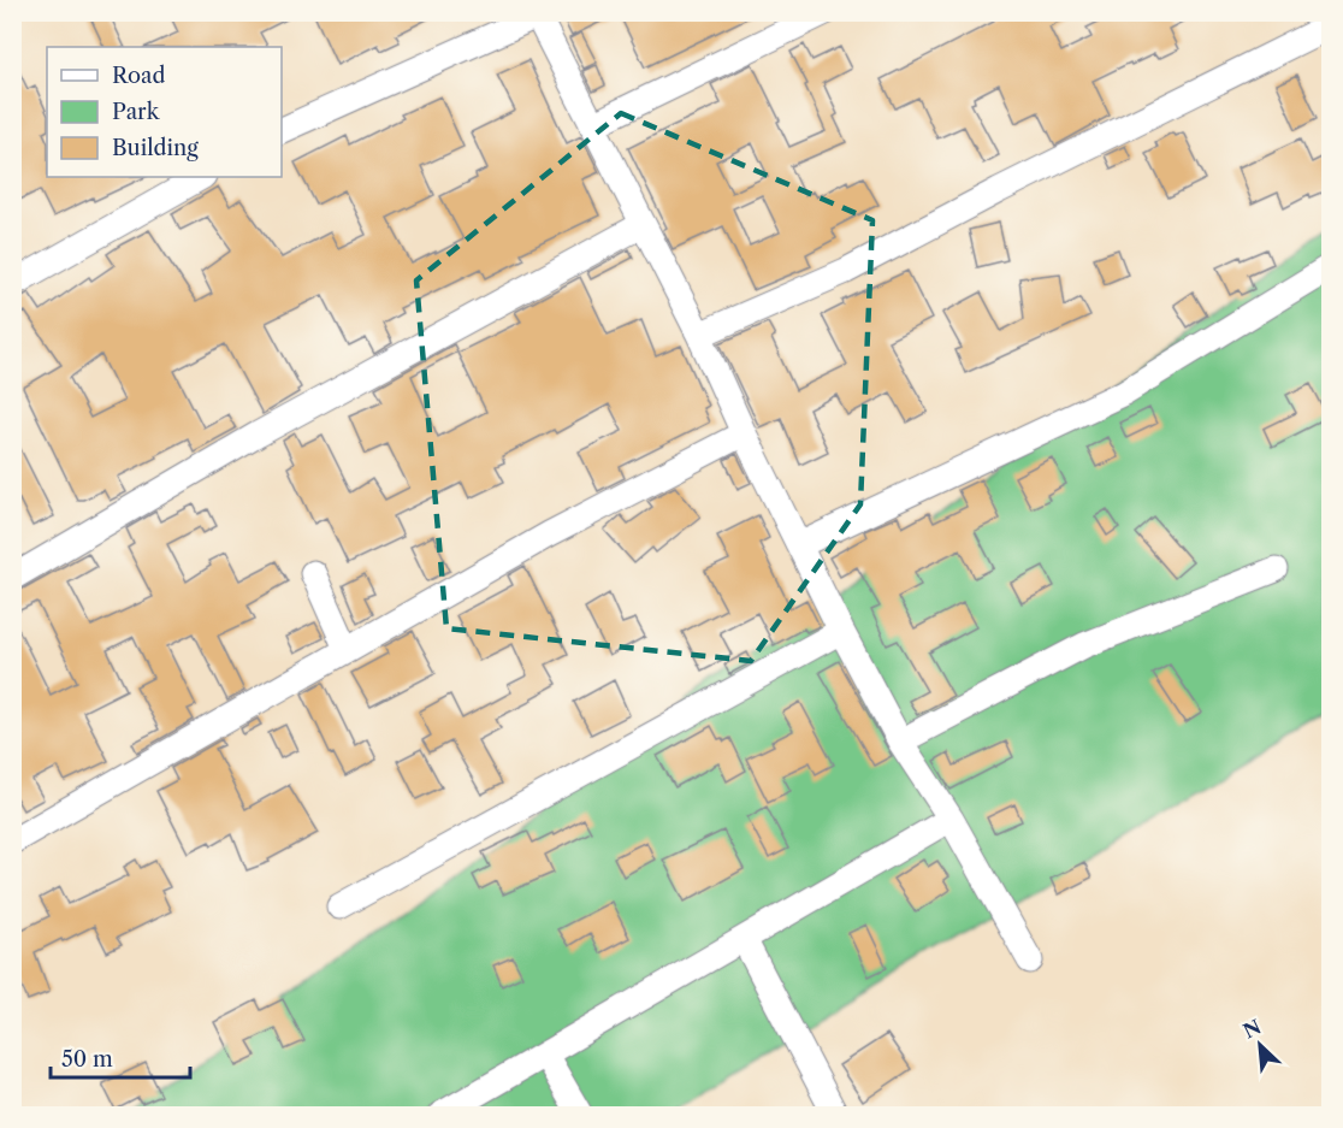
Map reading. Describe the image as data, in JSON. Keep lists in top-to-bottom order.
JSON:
{
  "legend": ["Road", "Park", "Building"],
  "scale_bar": "50 m",
  "north": "top left"
}
